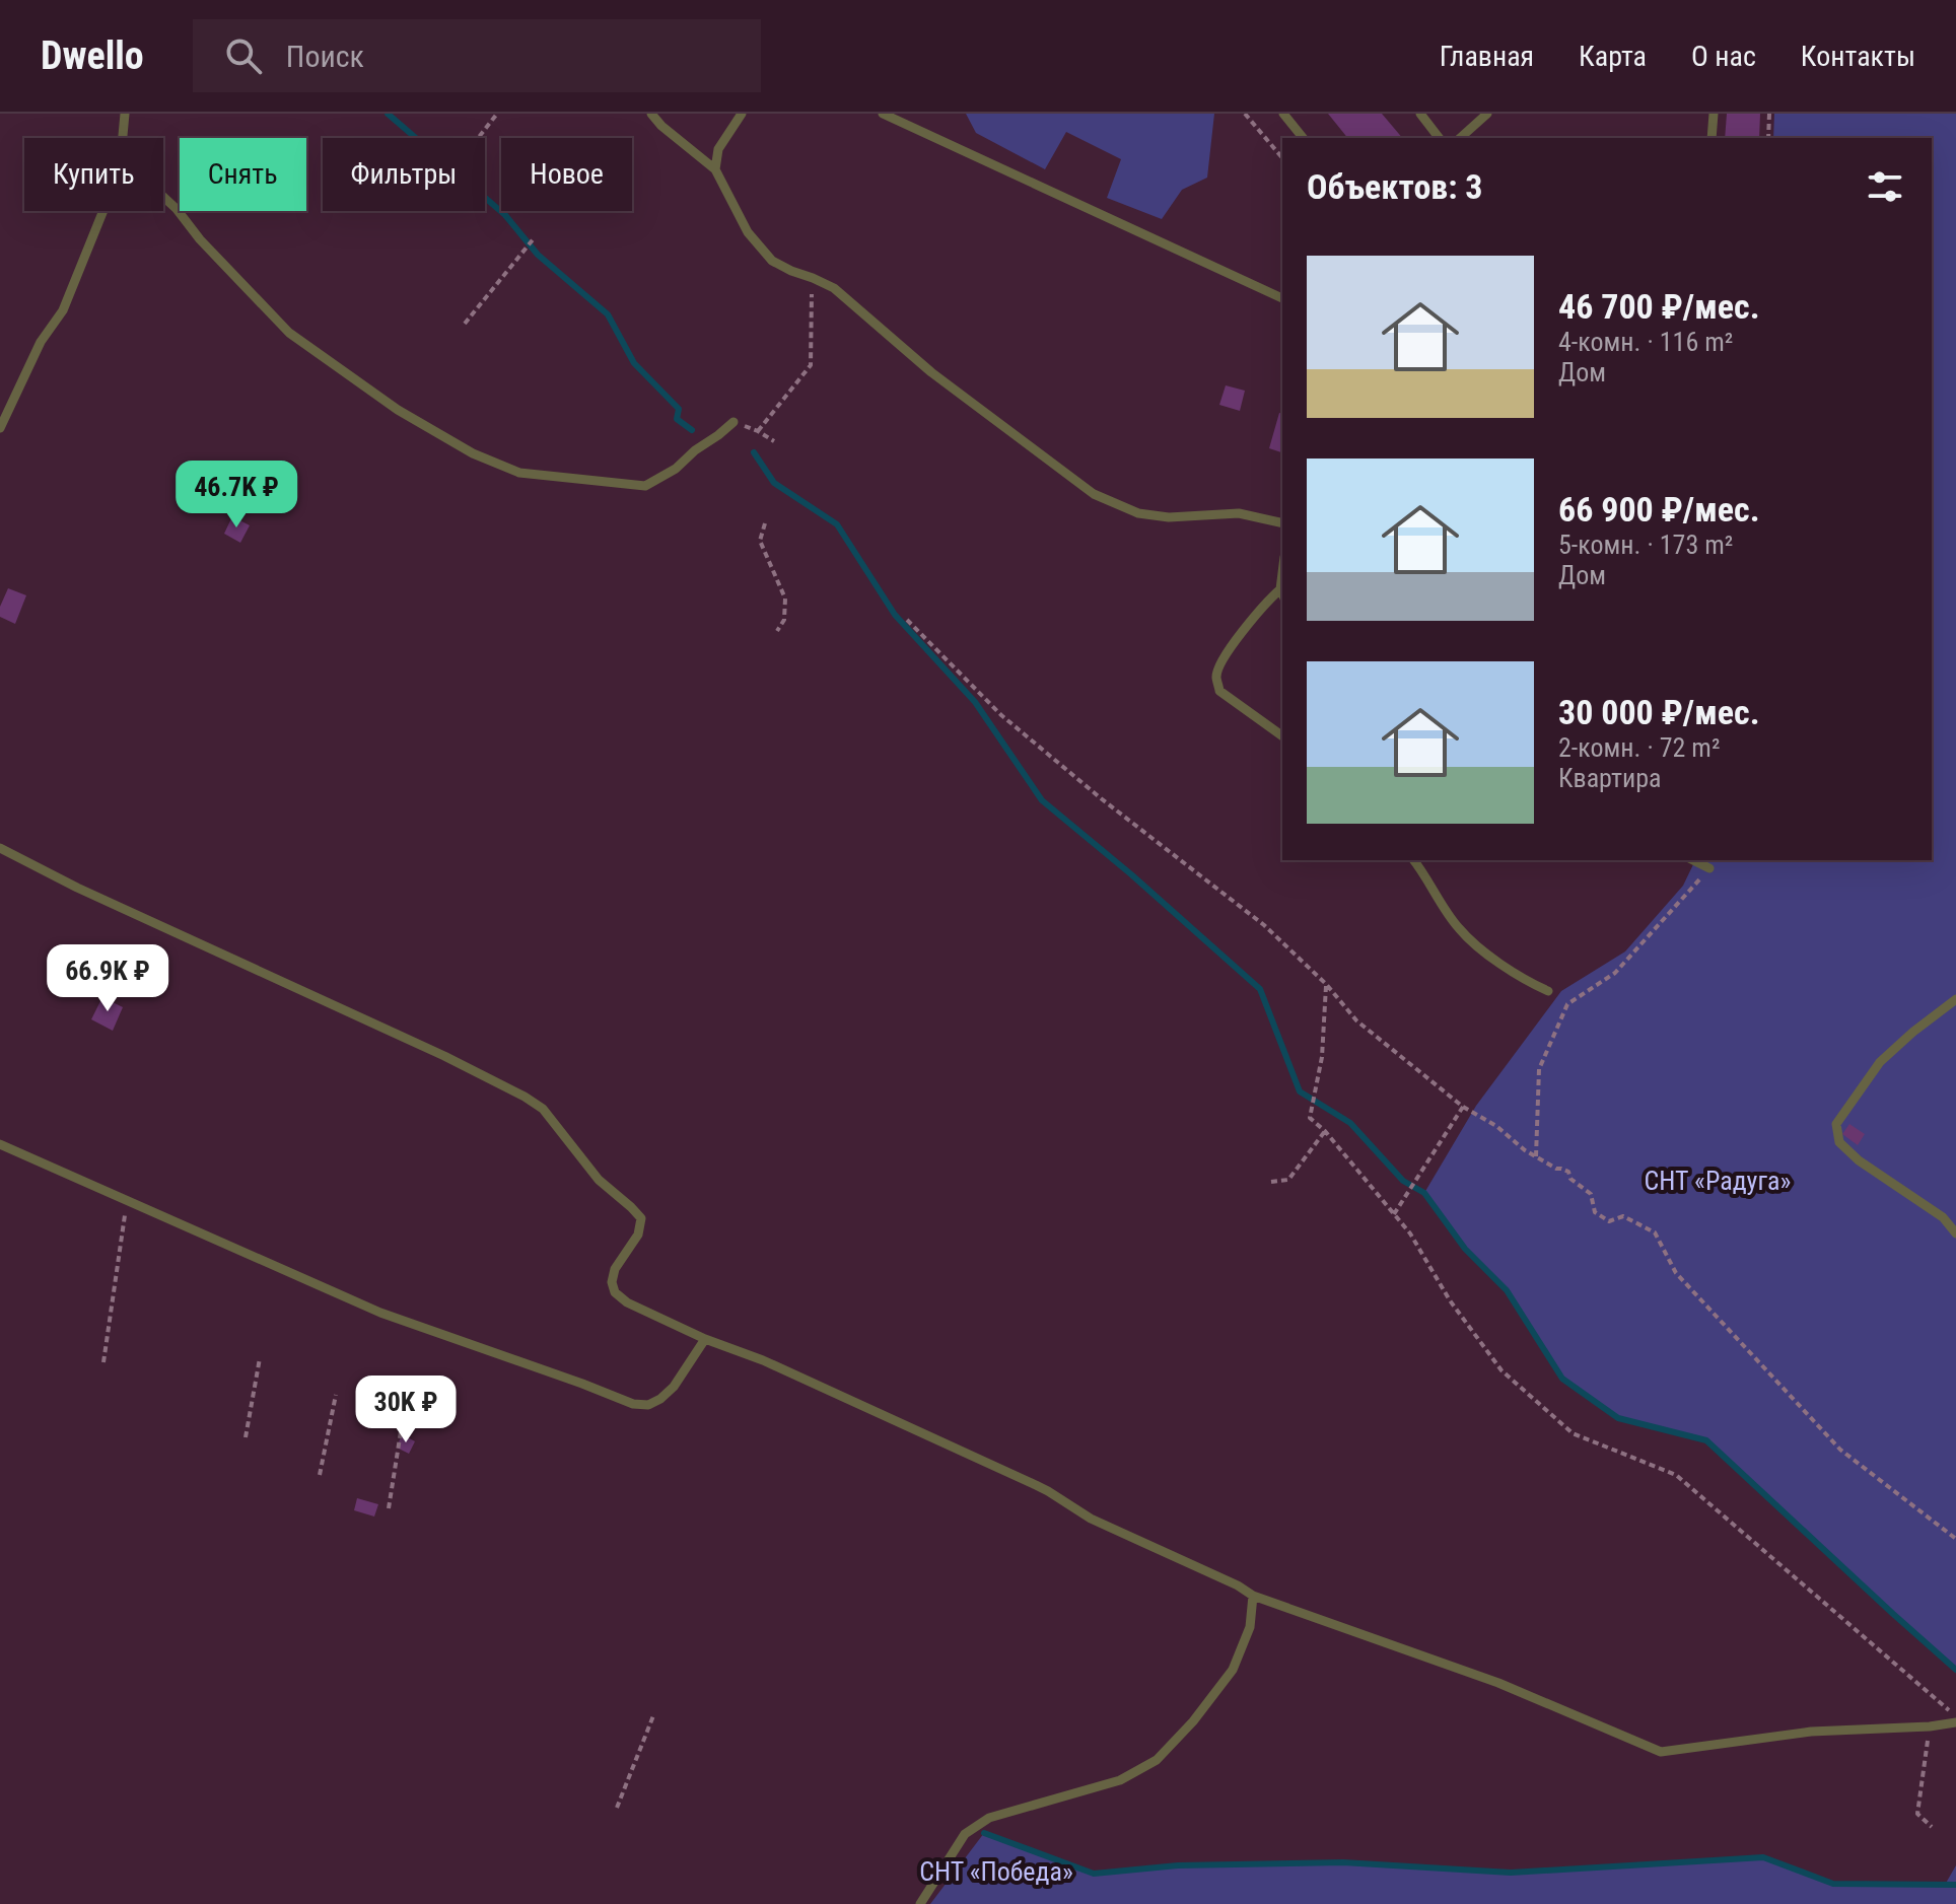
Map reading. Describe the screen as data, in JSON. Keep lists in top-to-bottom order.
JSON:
{
  "parks": ["СНТ «Радуга»", "СНТ «Победа»"],
  "page": {
    "header": "Dwello",
    "search": "Поиск",
    "nav": [
      "Главная",
      "Карта",
      "О нас",
      "Контакты"
    ],
    "chip": [
      "Купить",
      "Снять",
      "Фильтры",
      "Новое"
    ],
    "heading": "Объектов: 3",
    "list": [
      {
        "name": "46 700 ₽/мес.",
        "note": "4-комн. · 116 m² · Дом"
      },
      {
        "name": "66 900 ₽/мес.",
        "note": "5-комн. · 173 m² · Дом"
      },
      {
        "name": "30 000 ₽/мес.",
        "note": "2-комн. · 72 m² · Квартира"
      }
    ],
    "price": ["46.7K ₽", "66.9K ₽", "30K ₽"]
  }
}
